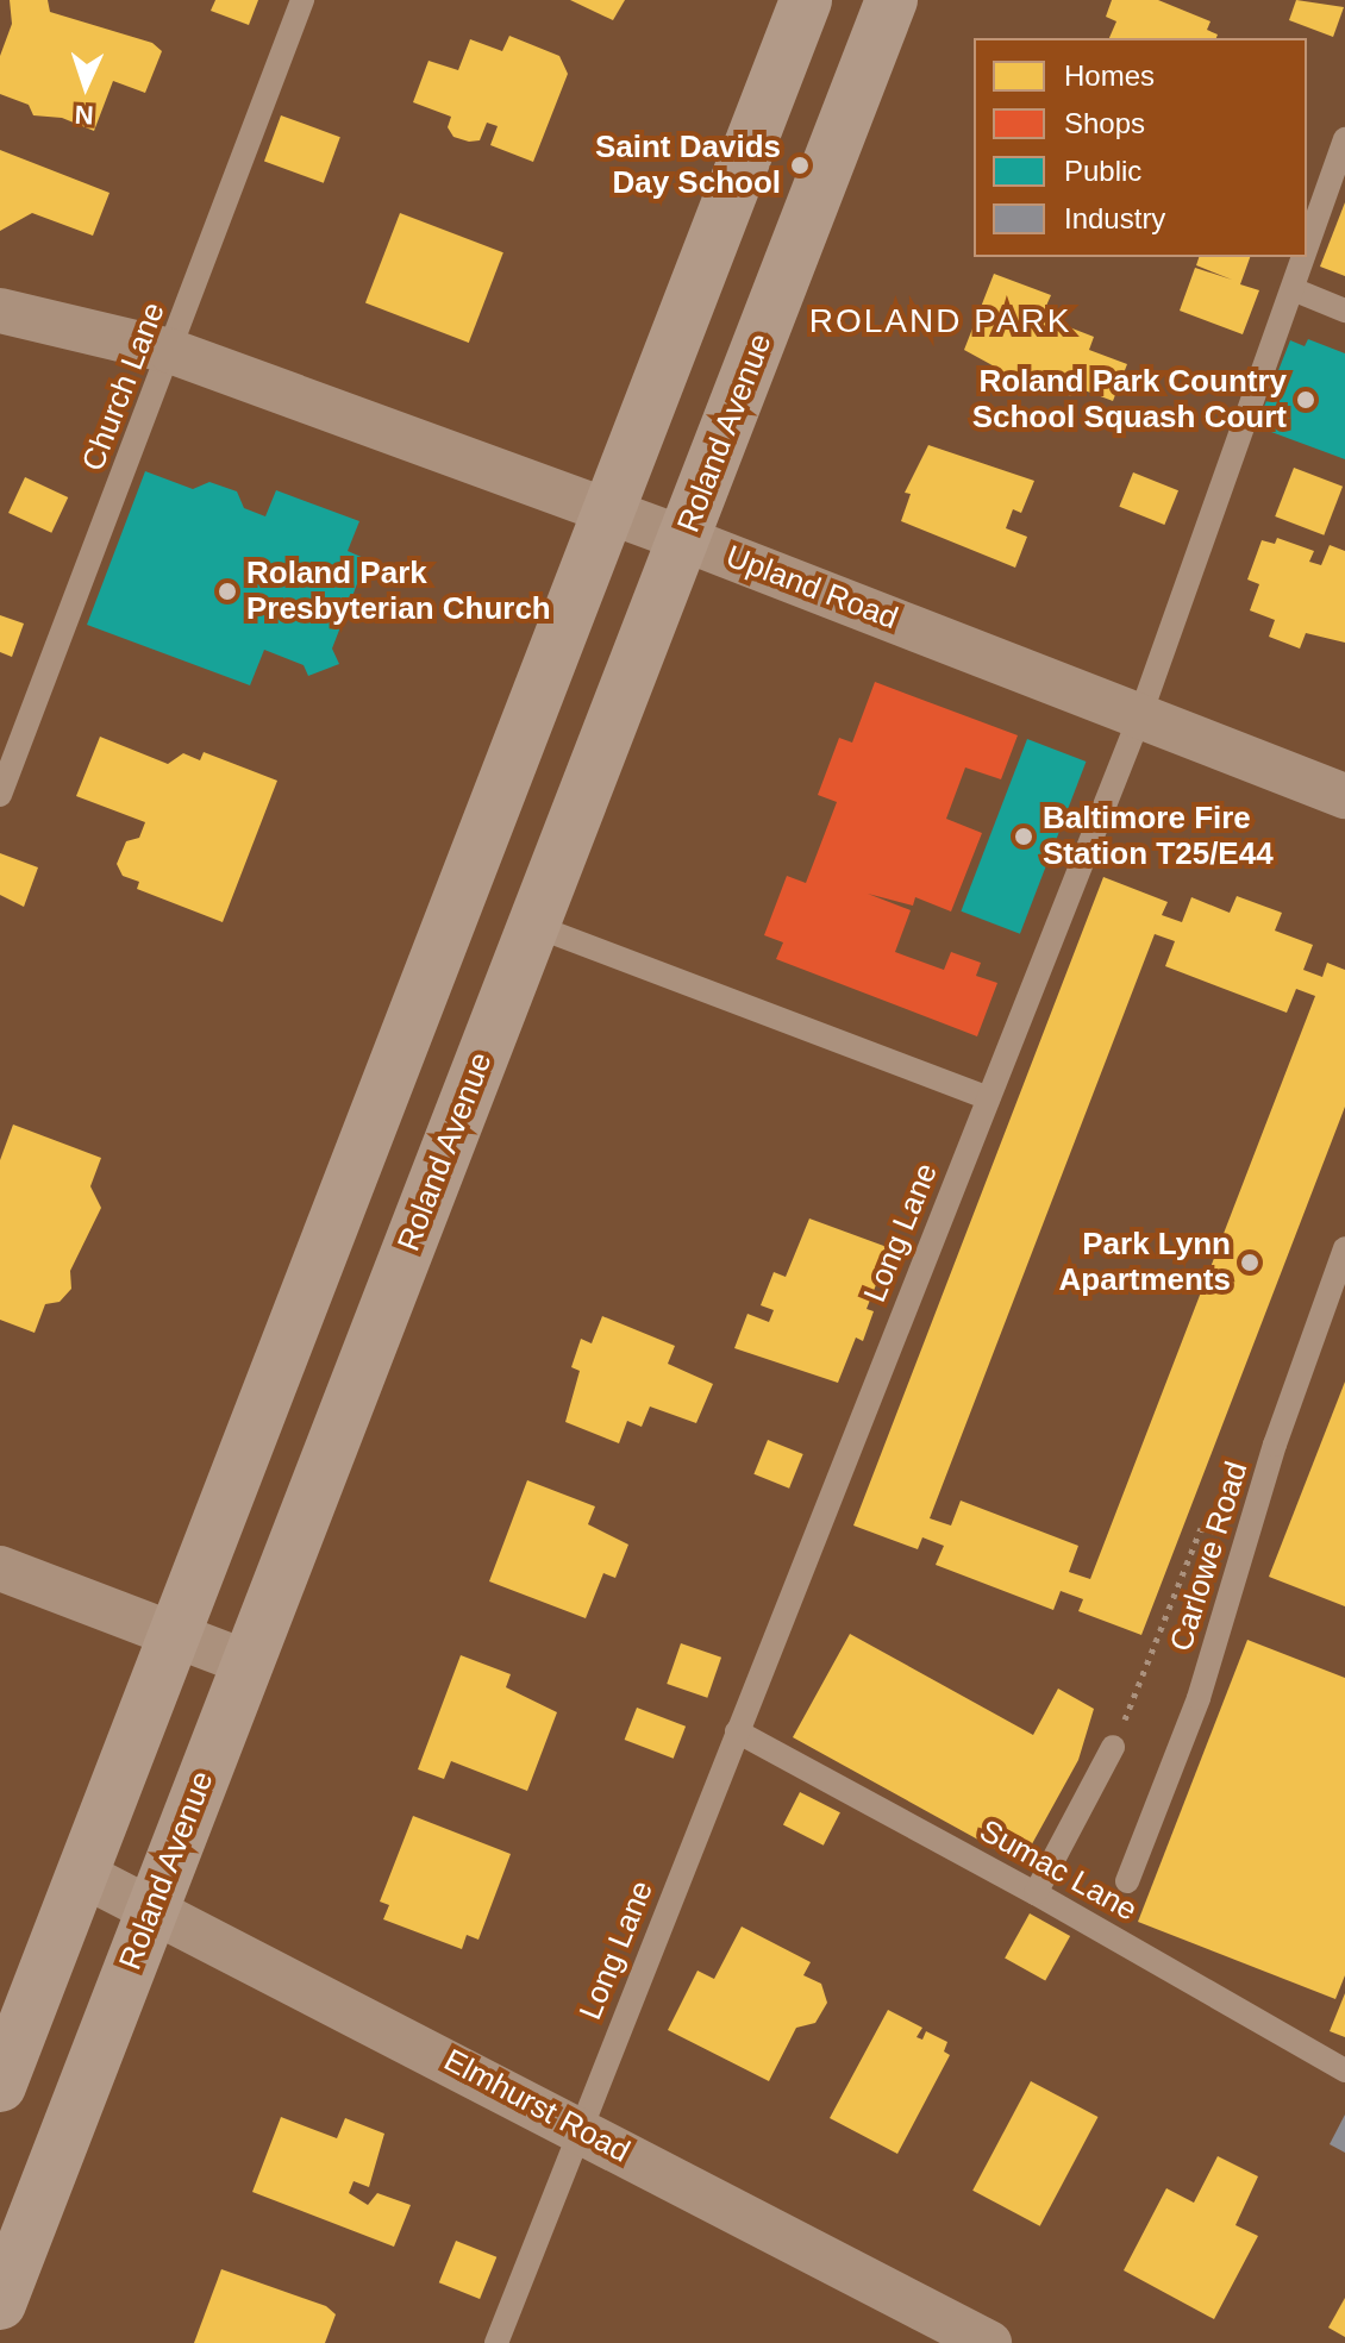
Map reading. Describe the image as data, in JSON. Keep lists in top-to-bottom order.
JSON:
{
  "streets": {
    "main road": ["Roland Avenue"],
    "street": ["Upland Road", "Elmhurst Road"],
    "lane": [
      "Church Lane",
      "Long Lane",
      "Carlowe Road",
      "Sumac Lane"
    ]
  },
  "crossings": [
    ["Church Lane", "Upland Road"],
    ["Roland Avenue", "Upland Road"],
    ["Roland Avenue", "Elmhurst Road"],
    ["Upland Road", "Long Lane"],
    ["Long Lane", "Sumac Lane"],
    ["Long Lane", "Elmhurst Road"]
  ],
  "districts": ["ROLAND PARK"],
  "places": [
    "Saint Davids Day School",
    "Roland Park Country School Squash Court",
    "Roland Park Presbyterian Church",
    "Baltimore Fire Station T25/E44",
    "Park Lynn Apartments"
  ],
  "legend": [
    "Homes",
    "Shops",
    "Public",
    "Industry"
  ],
  "north": "bottom"
}
